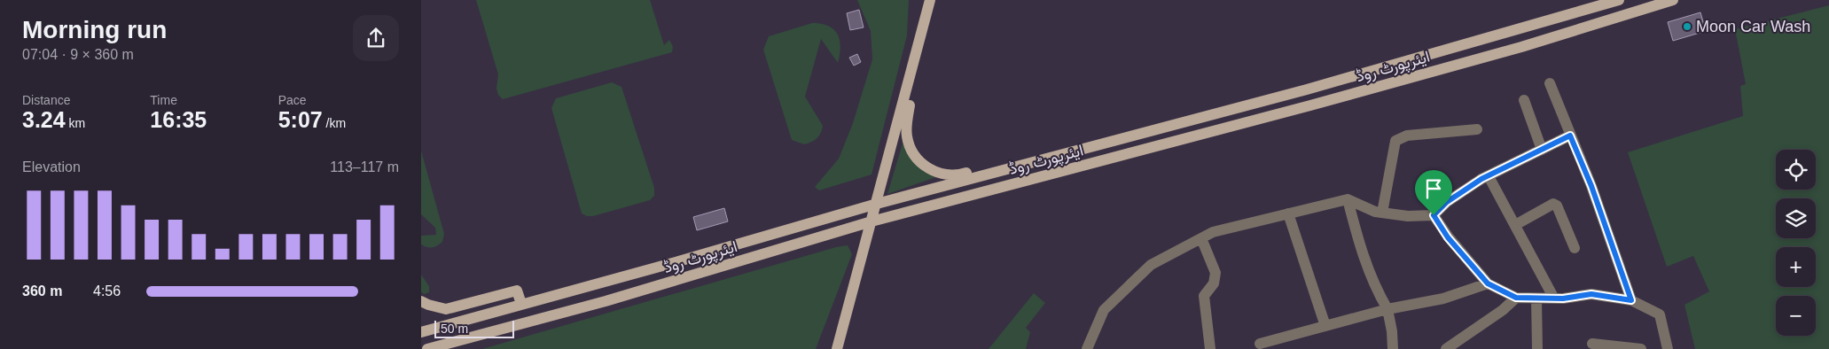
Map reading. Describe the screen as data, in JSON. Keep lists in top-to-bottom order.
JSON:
{
  "streets": {
    "main road": ["ایئرپورٹ روڈ"]
  },
  "places": ["Moon Car Wash"],
  "scale_bar": "50 m",
  "page": {
    "heading": ["Morning run", "07:04 · 9 × 360 m"],
    "stats": [
      ["Distance", "3.24 km"],
      ["Time", "16:35"],
      ["Pace", "5:07 /km"]
    ],
    "map_buttons": ["+", "−"],
    "chart": ["Elevation", "113–117 m"],
    "list": [
      {
        "name": "360 m",
        "note": "4:56"
      }
    ],
    "scale": "50 m"
  }
}
